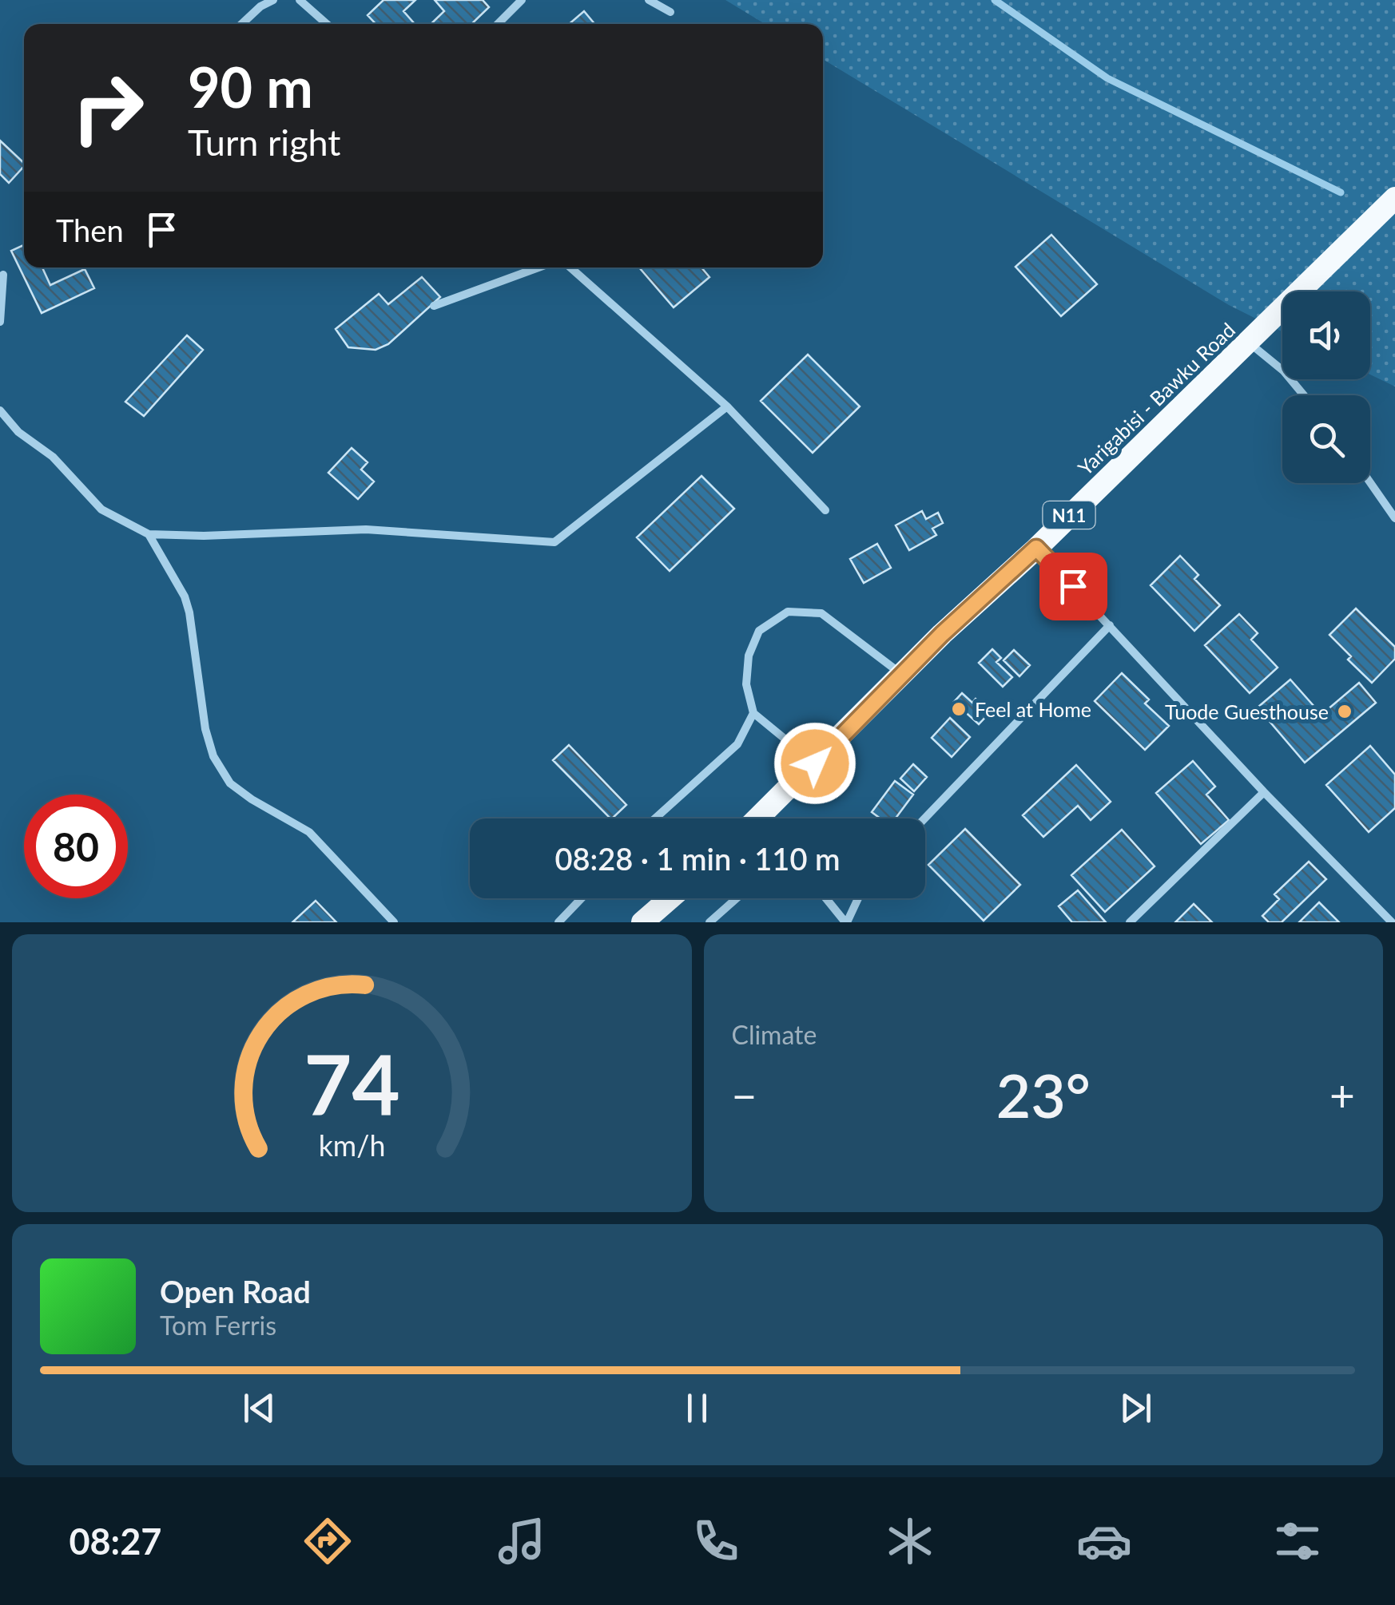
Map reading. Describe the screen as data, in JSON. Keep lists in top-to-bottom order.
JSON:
{
  "streets": {
    "highway": ["Yarigabisi - Bawku Road", "N11"]
  },
  "places": ["Feel at Home", "Tuode Guesthouse"],
  "page": {
    "turn": ["90 m", "Turn right"],
    "then": "Then",
    "limit": "80",
    "trip": "08:28 · 1 min · 110 m",
    "tile": "Climate",
    "heat": ["−", "23°", "+"],
    "song": ["Open Road", "Tom Ferris"],
    "tabs": "08:27",
    "gauge": ["74", "km/h"]
  }
}
